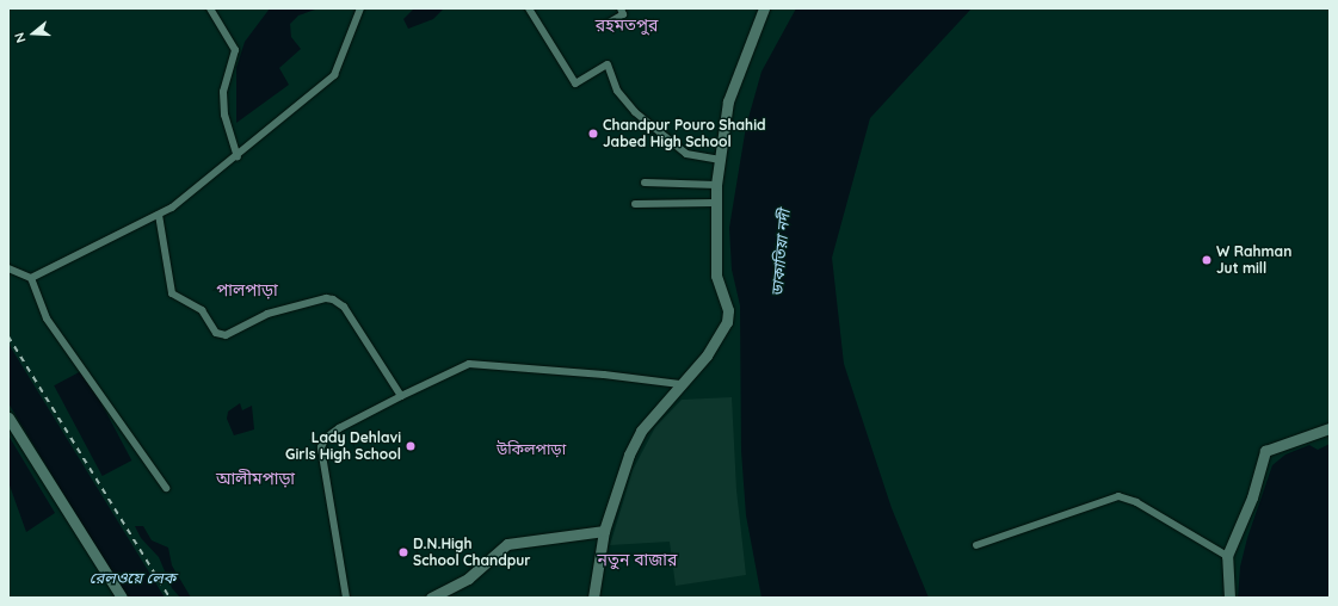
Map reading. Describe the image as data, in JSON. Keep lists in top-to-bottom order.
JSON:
{
  "districts": [
    "রহমতপুর",
    "পালপাড়া",
    "উকিলপাড়া",
    "আলীমপাড়া",
    "নতুন বাজার"
  ],
  "water": ["ডাকাতিয়া নদী", "রেলওয়ে লেক"],
  "places": [
    "Chandpur Pouro Shahid Jabed High School",
    "W Rahman Jut mill",
    "Lady Dehlavi Girls High School",
    "D.N.High School Chandpur"
  ],
  "north": "left"
}
